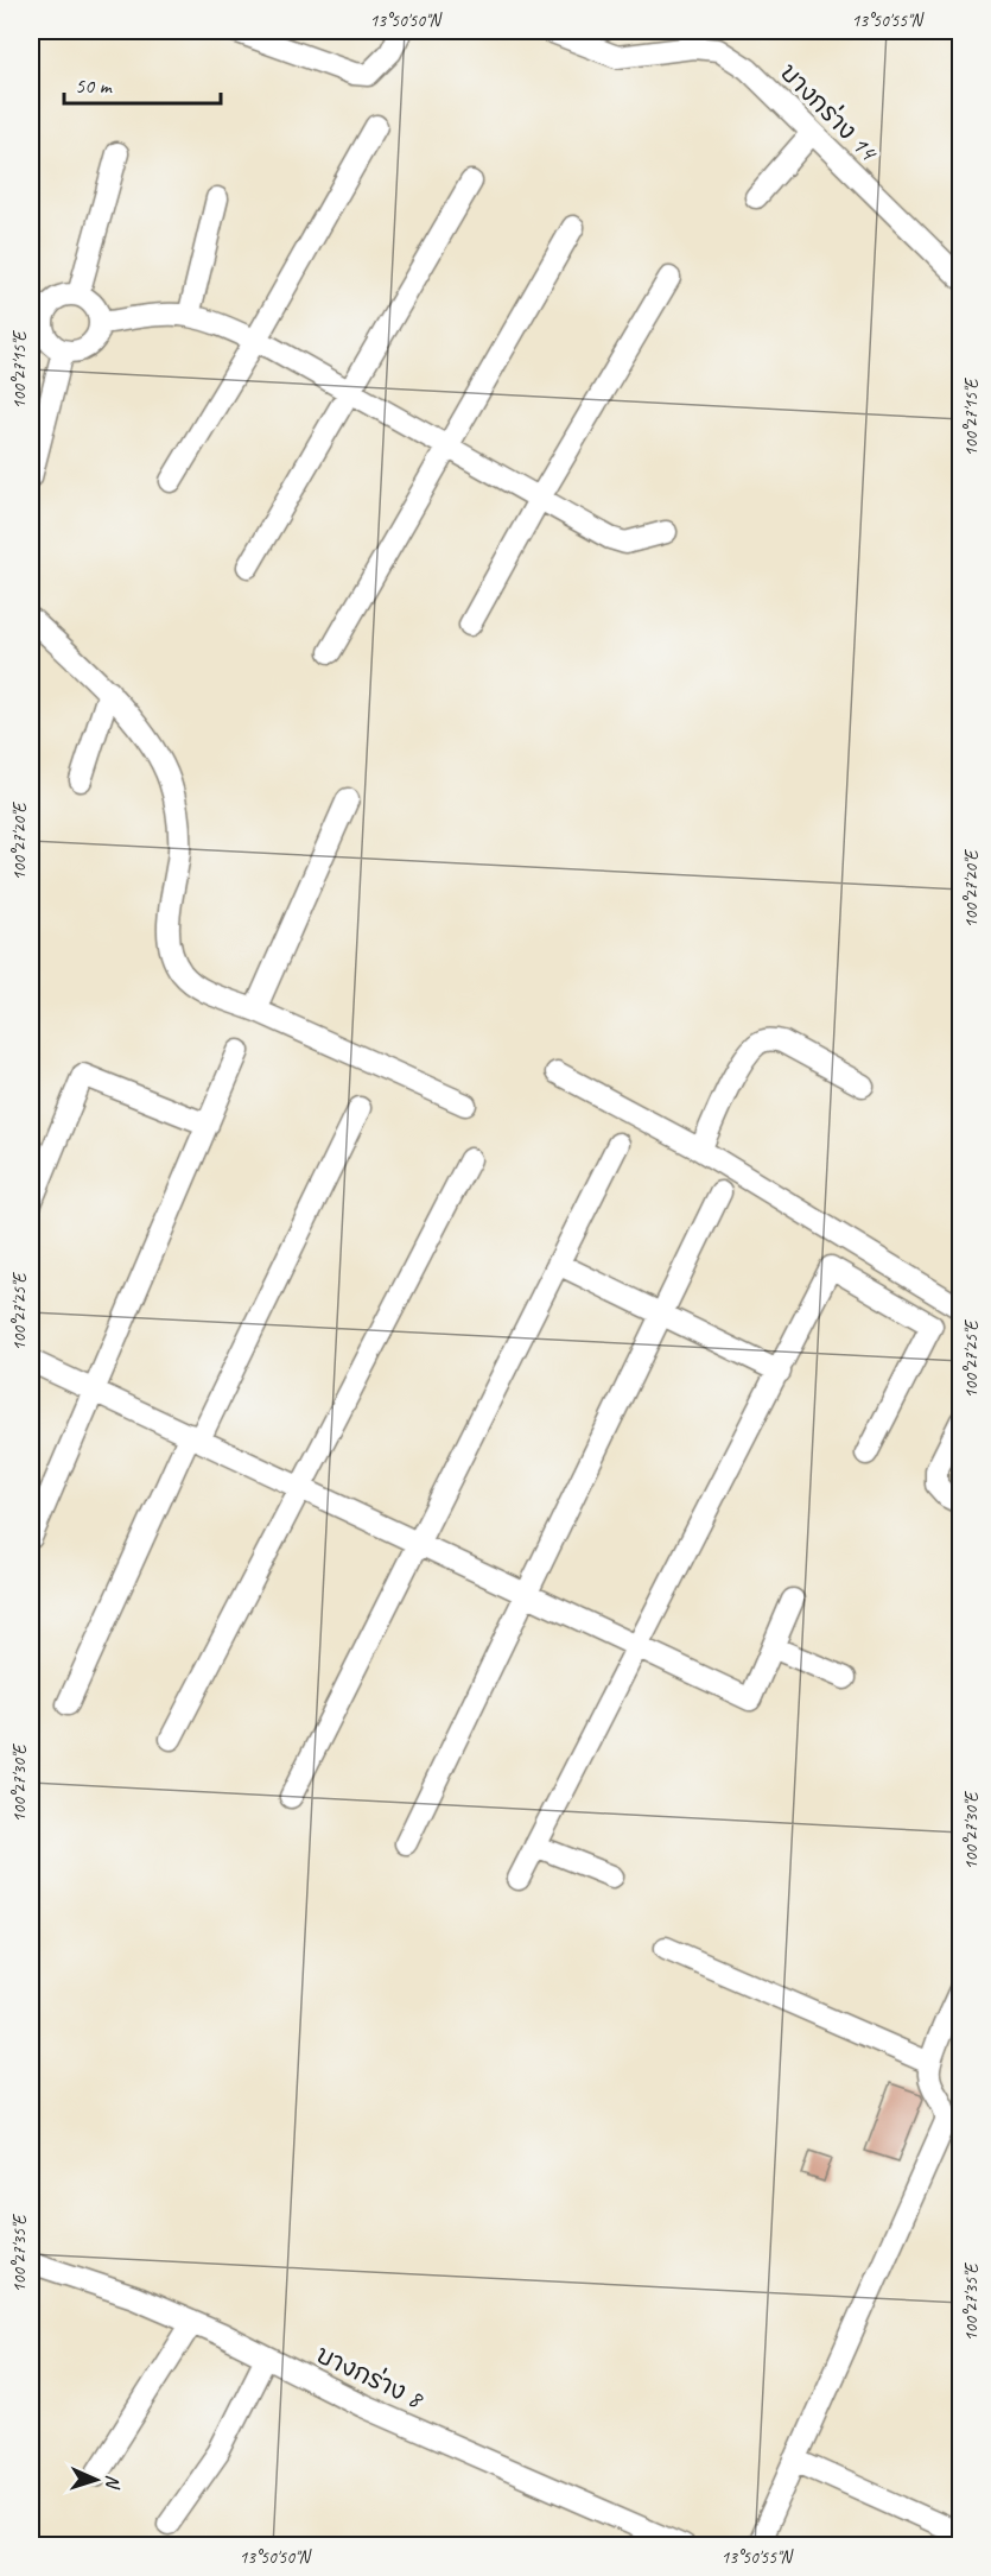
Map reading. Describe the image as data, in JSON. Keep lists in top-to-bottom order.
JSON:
{
  "streets": {
    "street": ["บางกร่าง 14", "บางกร่าง 8"]
  },
  "scale_bar": "50 m",
  "north": "right",
  "coordinates": [
    "13°50'50\"N",
    "13°50'55\"N",
    "100°27'15\"E",
    "100°27'20\"E",
    "100°27'25\"E",
    "100°27'30\"E",
    "100°27'35\"E"
  ]
}
